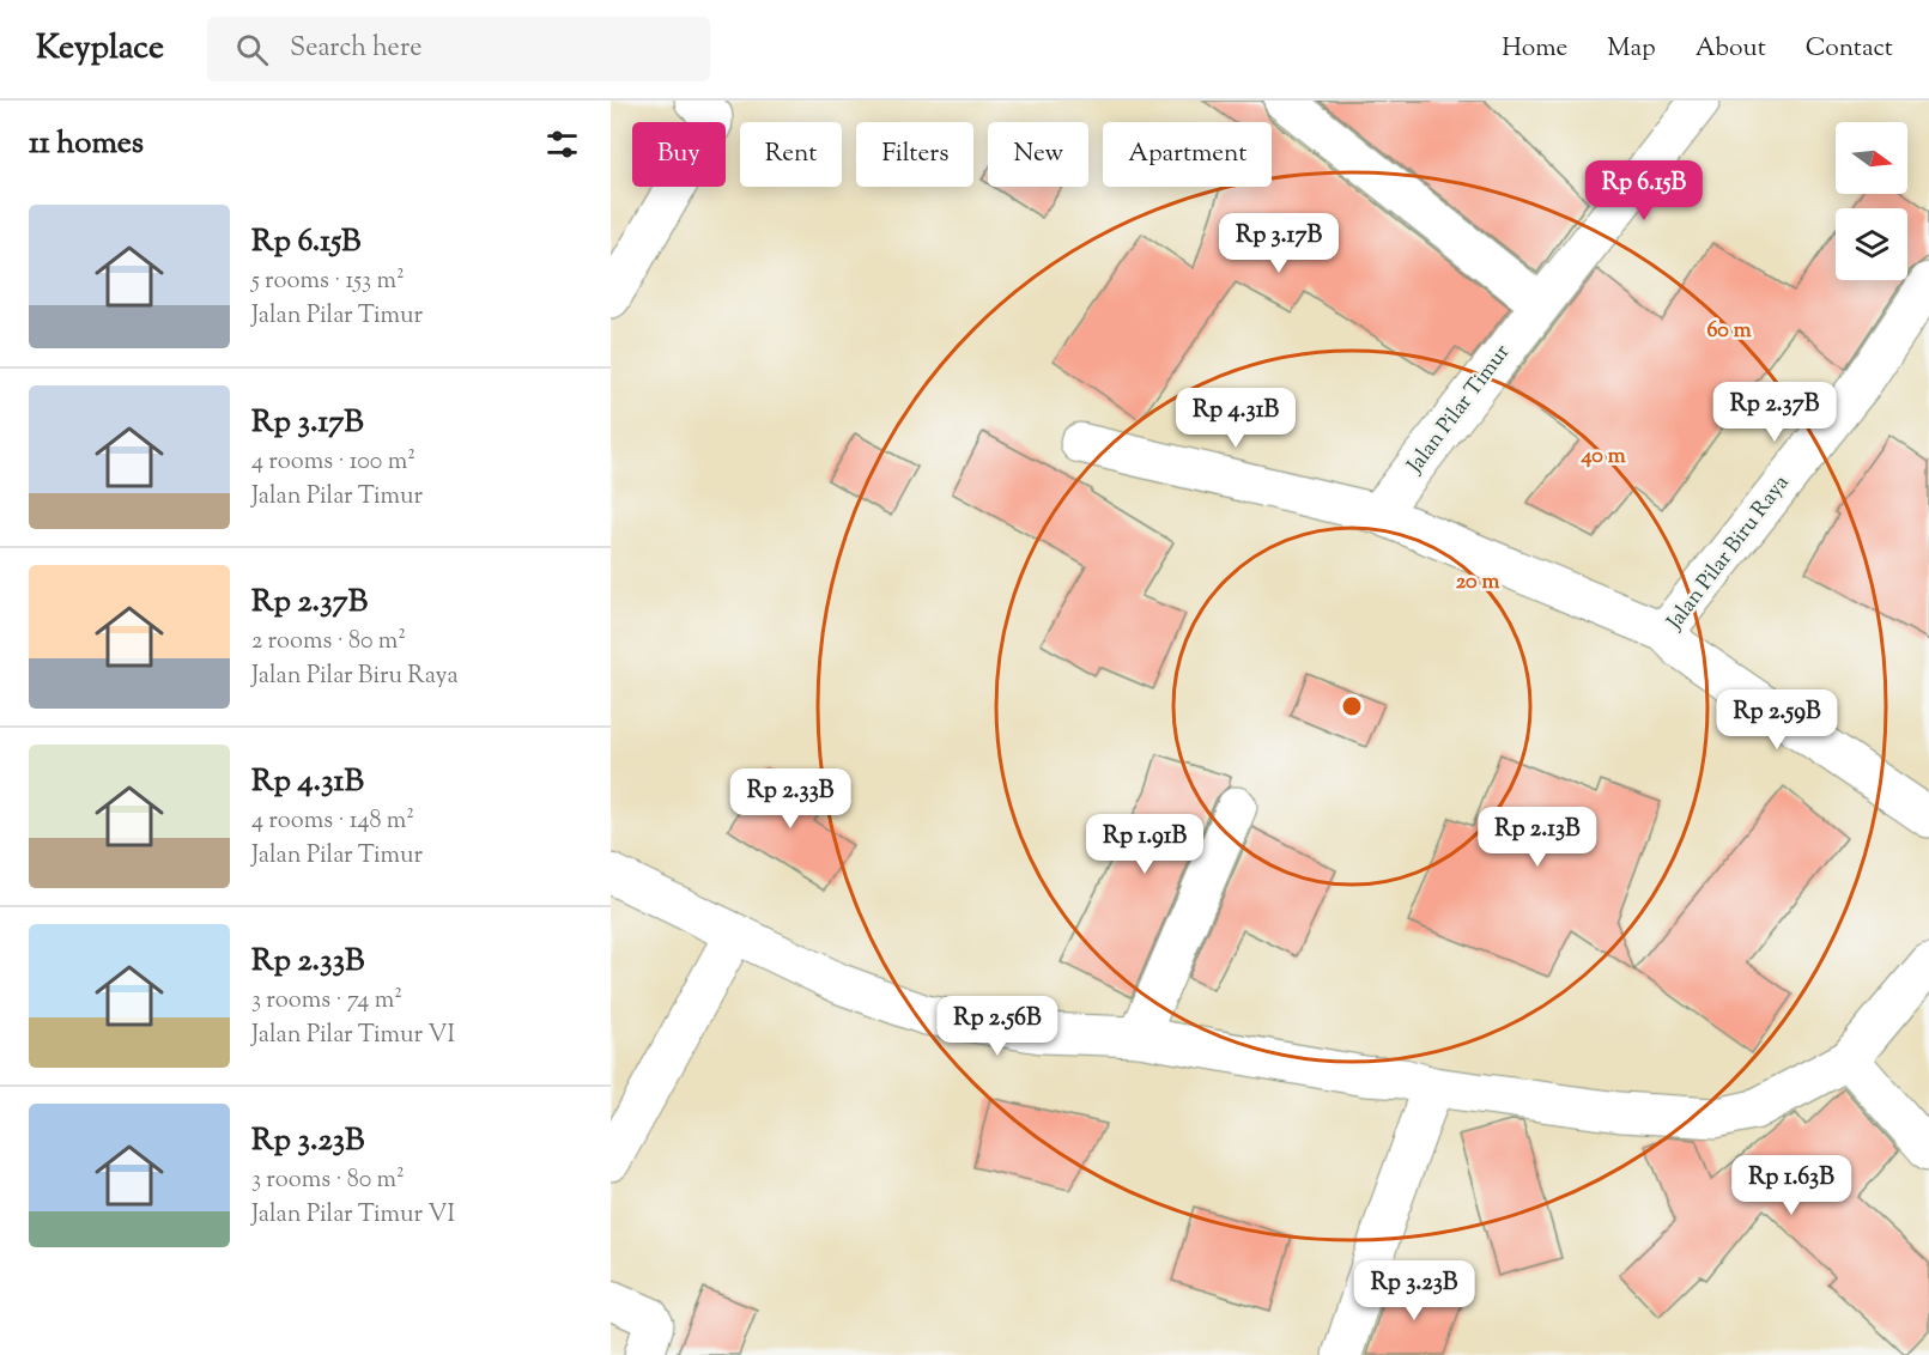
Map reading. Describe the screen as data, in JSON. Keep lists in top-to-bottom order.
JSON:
{
  "streets": {
    "street": ["Jalan Pilar Timur", "Jalan Pilar Biru Raya"]
  },
  "north": "right",
  "page": {
    "header": "Keyplace",
    "search": "Search here",
    "nav": [
      "Home",
      "Map",
      "About",
      "Contact"
    ],
    "heading": "11 homes",
    "chip": [
      "Buy",
      "Rent",
      "Filters",
      "New",
      "Apartment"
    ],
    "price": [
      "Rp 6.15B",
      "Rp 3.17B",
      "Rp 2.37B",
      "Rp 4.31B",
      "Rp 2.59B",
      "Rp 2.33B",
      "Rp 2.13B",
      "Rp 1.91B",
      "Rp 2.56B",
      "Rp 1.63B",
      "Rp 3.23B"
    ],
    "list": [
      {
        "name": "Rp 6.15B",
        "note": "5 rooms · 153 m² · Jalan Pilar Timur"
      },
      {
        "name": "Rp 3.17B",
        "note": "4 rooms · 100 m² · Jalan Pilar Timur"
      },
      {
        "name": "Rp 2.37B",
        "note": "2 rooms · 80 m² · Jalan Pilar Biru Raya"
      },
      {
        "name": "Rp 4.31B",
        "note": "4 rooms · 148 m² · Jalan Pilar Timur"
      },
      {
        "name": "Rp 2.33B",
        "note": "3 rooms · 74 m² · Jalan Pilar Timur VI"
      },
      {
        "name": "Rp 3.23B",
        "note": "3 rooms · 80 m² · Jalan Pilar Timur VI"
      }
    ]
  },
  "rings": ["60 m", "40 m", "20 m"]
}
